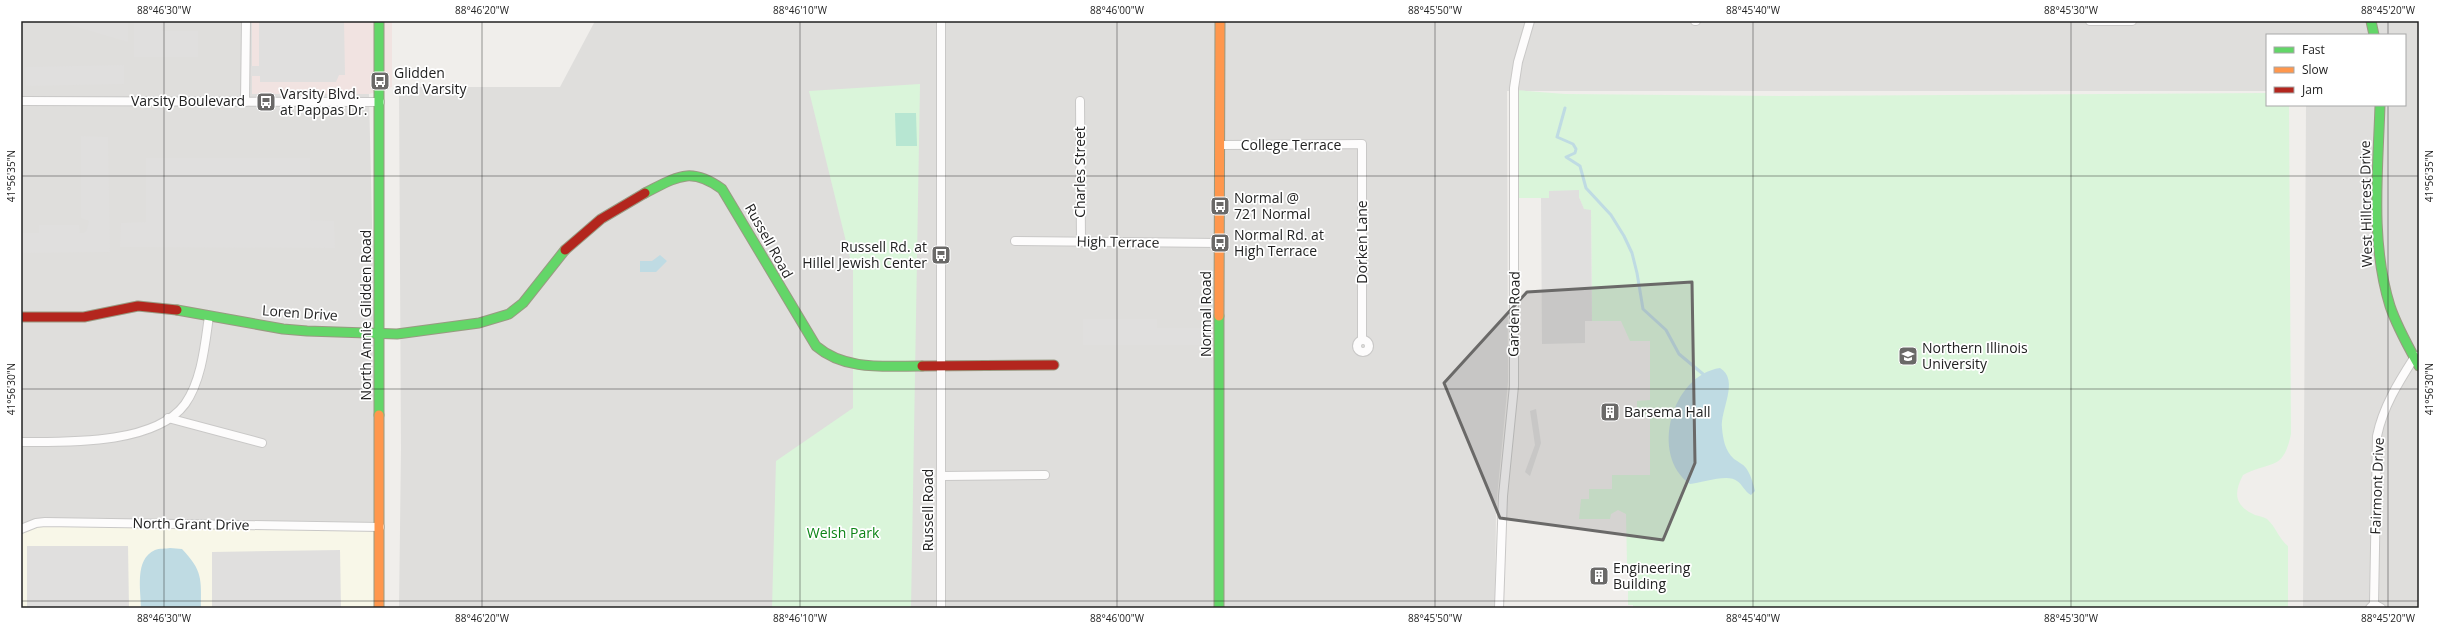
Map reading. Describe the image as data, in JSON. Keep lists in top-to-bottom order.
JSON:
{
  "streets": {
    "street": [
      "Varsity Boulevard",
      "College Terrace",
      "Charles Street",
      "West Hillcrest Drive",
      "Russell Road",
      "High Terrace",
      "Dorken Lane",
      "Loren Drive",
      "Normal Road",
      "Garden Road",
      "North Annie Glidden Road",
      "Fairmont Drive",
      "North Grant Drive"
    ]
  },
  "crossings": [
    ["Varsity Boulevard", "North Annie Glidden Road"],
    ["College Terrace", "Dorken Lane"],
    ["College Terrace", "Normal Road"],
    ["Charles Street", "High Terrace"],
    ["West Hillcrest Drive", "Fairmont Drive"],
    ["Russell Road", "Loren Drive"],
    ["High Terrace", "Normal Road"],
    ["Loren Drive", "North Annie Glidden Road"],
    ["North Annie Glidden Road", "North Grant Drive"]
  ],
  "parks": ["Welsh Park"],
  "places": {
    "bus stop": [
      "Glidden and Varsity",
      "Varsity Blvd. at Pappas Dr.",
      "Normal @ 721 Normal",
      "Normal Rd. at High Terrace",
      "Russell Rd. at Hillel Jewish Center"
    ],
    "school or university": ["Northern Illinois University"],
    "building": ["Barsema Hall", "Engineering Building"]
  },
  "legend": ["Fast", "Slow", "Jam"],
  "coordinates": [
    "88°46'30\"W",
    "88°46'20\"W",
    "88°46'10\"W",
    "88°46'00\"W",
    "88°45'50\"W",
    "88°45'40\"W",
    "88°45'30\"W",
    "88°45'20\"W",
    "41°56'35\"N",
    "41°56'30\"N"
  ]
}
